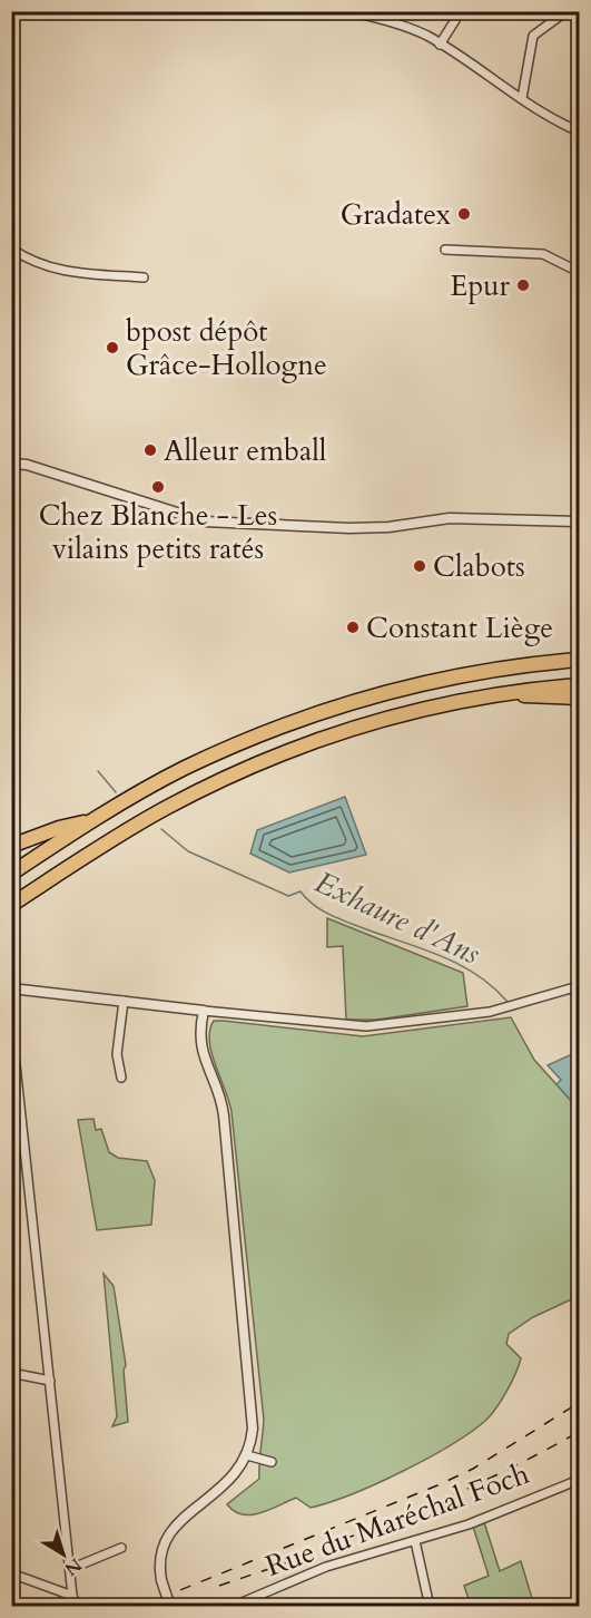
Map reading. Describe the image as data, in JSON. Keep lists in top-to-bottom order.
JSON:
{
  "streets": {
    "street": ["Rue du Maréchal Foch"]
  },
  "water": ["Exhaure d'Ans"],
  "places": [
    "Gradatex",
    "Epur",
    "bpost dépôt Grâce-Hollogne",
    "Alleur emball",
    "Chez Blanche - Les vilains petits ratés",
    "Clabots",
    "Constant Liège"
  ],
  "north": "bottom right"
}
